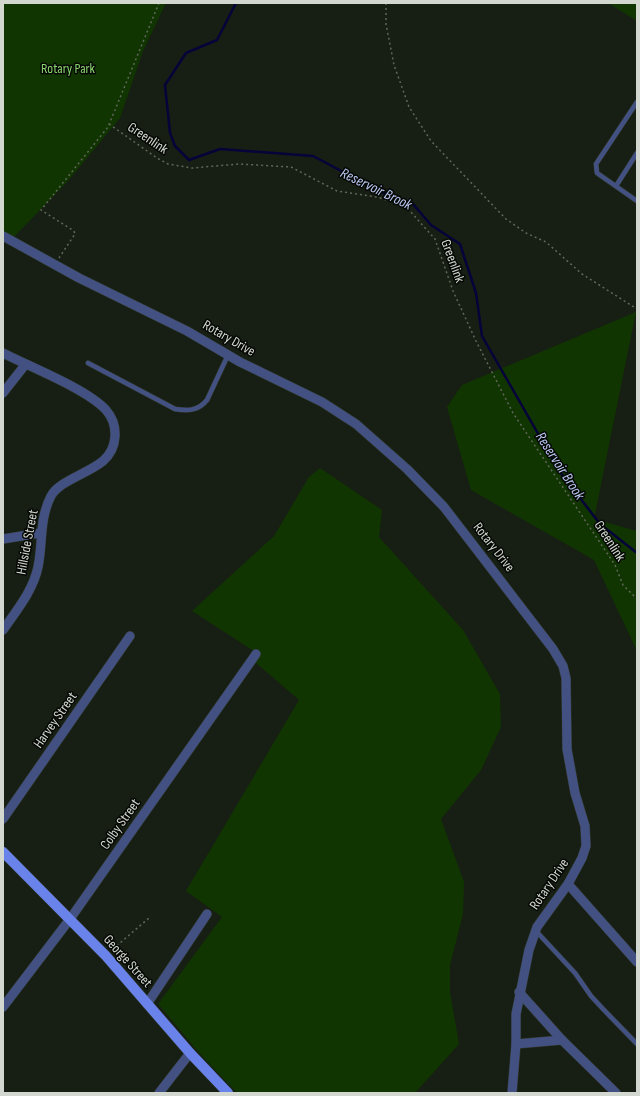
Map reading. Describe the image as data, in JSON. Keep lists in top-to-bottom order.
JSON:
{
  "streets": {
    "main road": ["George Street"],
    "street": [
      "Rotary Drive",
      "Hillside Street",
      "Harvey Street",
      "Colby Street"
    ],
    "path": ["Greenlink"]
  },
  "crossings": [
    ["Colby Street", "George Street"]
  ],
  "water": ["Reservoir Brook"],
  "parks": ["Rotary Park"]
}
